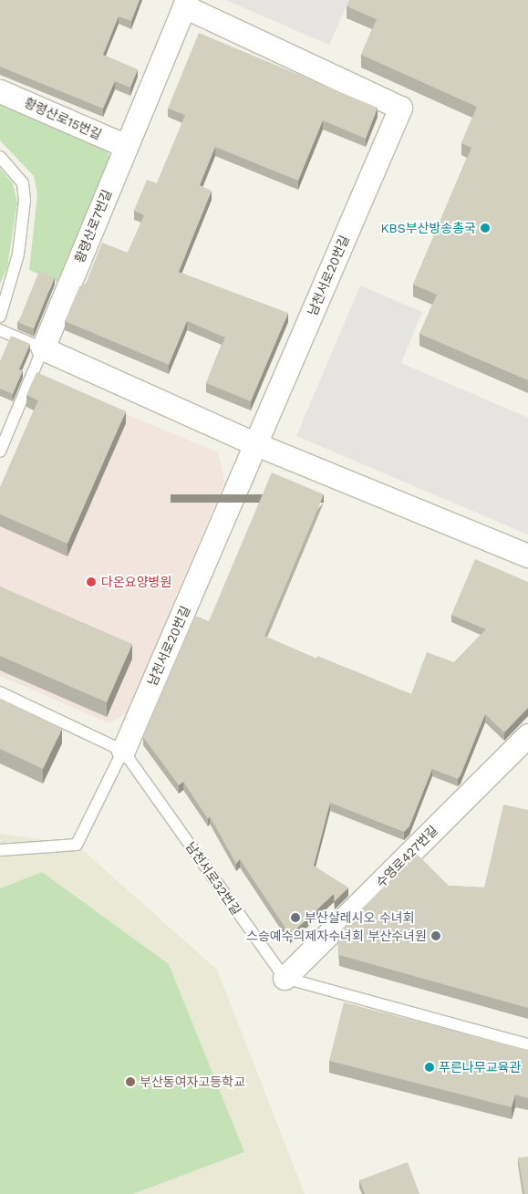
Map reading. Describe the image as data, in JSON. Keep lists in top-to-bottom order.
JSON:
{
  "streets": {
    "street": [
      "황령산로15번길",
      "황령산로7번길",
      "남천서로20번길",
      "수영로427번길"
    ],
    "lane": ["남천서로32번길"]
  },
  "crossings": [
    ["황령산로15번길", "황령산로7번길"],
    ["황령산로7번길", "남천서로20번길"],
    ["남천서로20번길", "남천서로32번길"],
    ["수영로427번길", "남천서로32번길"]
  ],
  "places": [
    "KBS부산방송총국",
    "다온요양병원",
    "부산살레시오 수녀회",
    "스승예수의제자수녀회 부산수녀원",
    "푸른나무교육관",
    "부산동여자고등학교"
  ]
}
